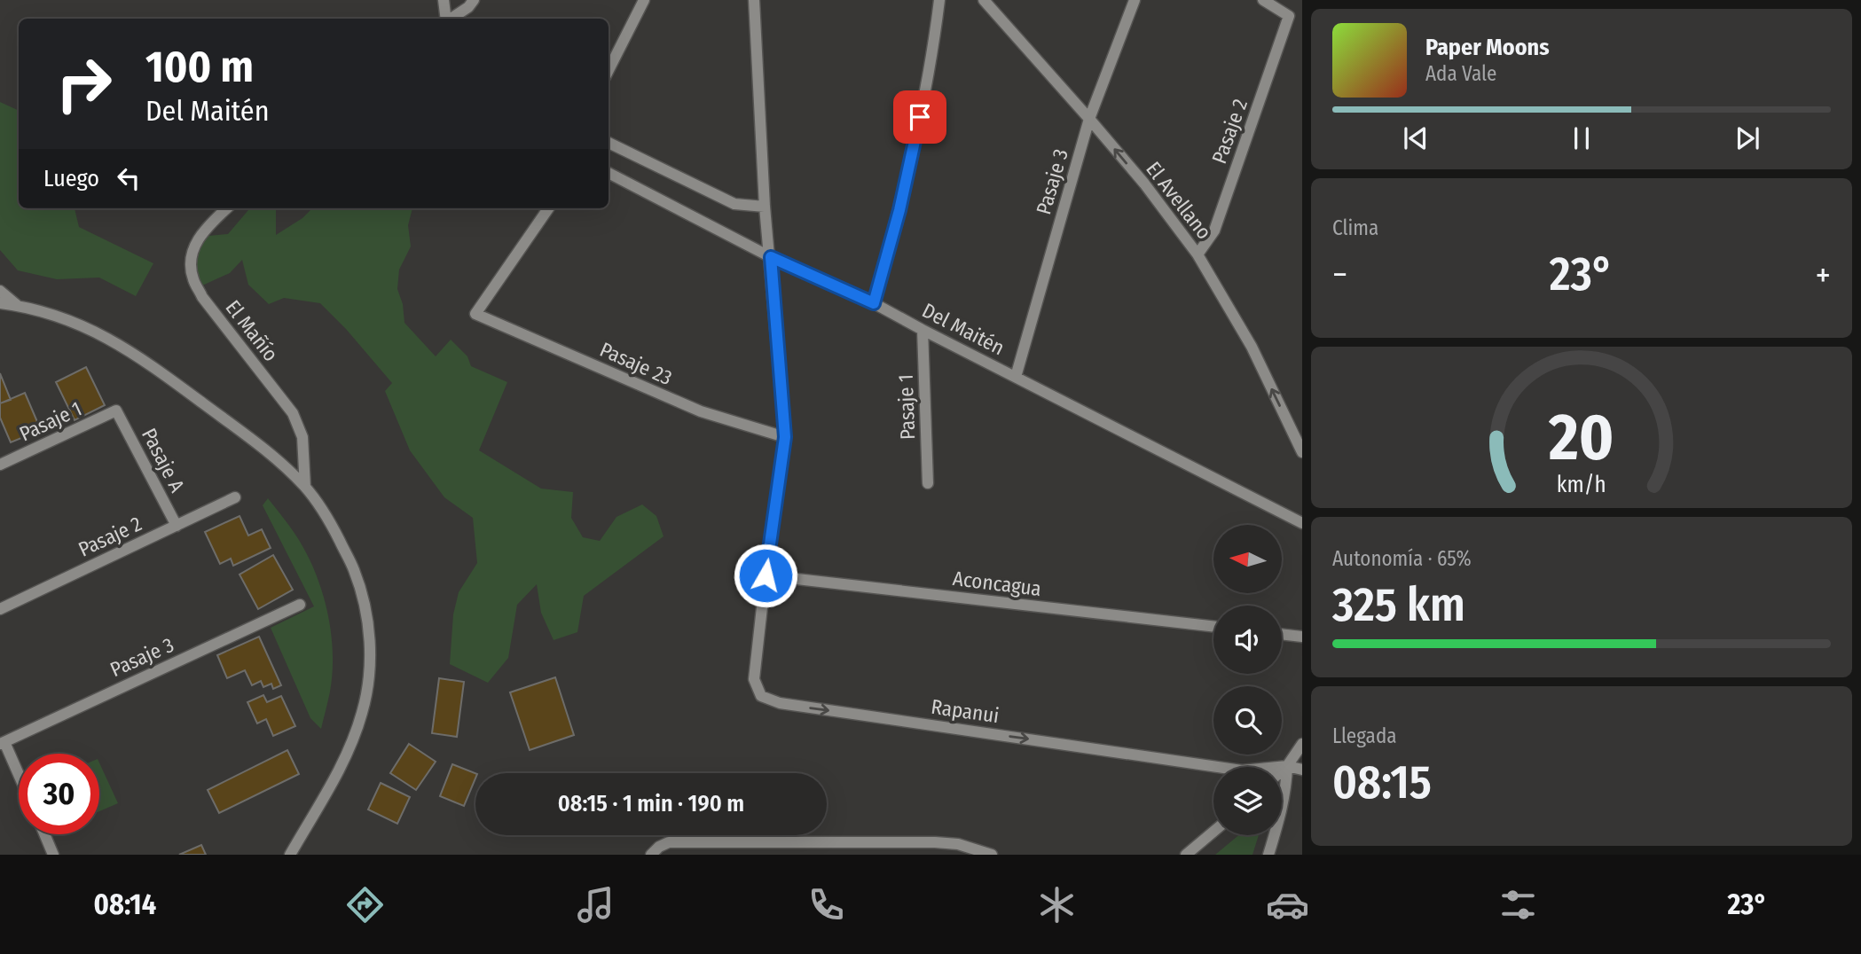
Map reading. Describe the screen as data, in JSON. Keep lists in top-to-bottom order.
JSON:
{
  "streets": {
    "street": [
      "Pasaje 2",
      "Pasaje 3",
      "El Avellano",
      "Del Maitén",
      "El Mañío",
      "Pasaje 23",
      "Pasaje 1",
      "Pasaje A",
      "Aconcagua",
      "Rapanui"
    ]
  },
  "crossings": [
    ["Pasaje 2", "El Avellano"],
    ["Pasaje 2", "Pasaje A"],
    ["Pasaje 3", "El Avellano"],
    ["Pasaje 3", "Del Maitén"],
    ["Del Maitén", "Pasaje 1"],
    ["Del Maitén", "Rapanui"],
    ["Pasaje 23", "Rapanui"],
    ["Pasaje 1", "Pasaje A"],
    ["Aconcagua", "Rapanui"]
  ],
  "one_way": ["El Avellano", "Rapanui"],
  "north": "left",
  "page": {
    "turn": ["100 m", "Del Maitén"],
    "song": ["Paper Moons", "Ada Vale"],
    "then": "Luego",
    "tile": [
      "Clima",
      ["Autonomía · 65%", "325 km"],
      ["Llegada", "08:15"]
    ],
    "heat": ["−", "23°", "+"],
    "limit": "30",
    "trip": "08:15 · 1 min · 190 m",
    "tabs": ["08:14", "23°"],
    "gauge": ["20", "km/h"]
  }
}
